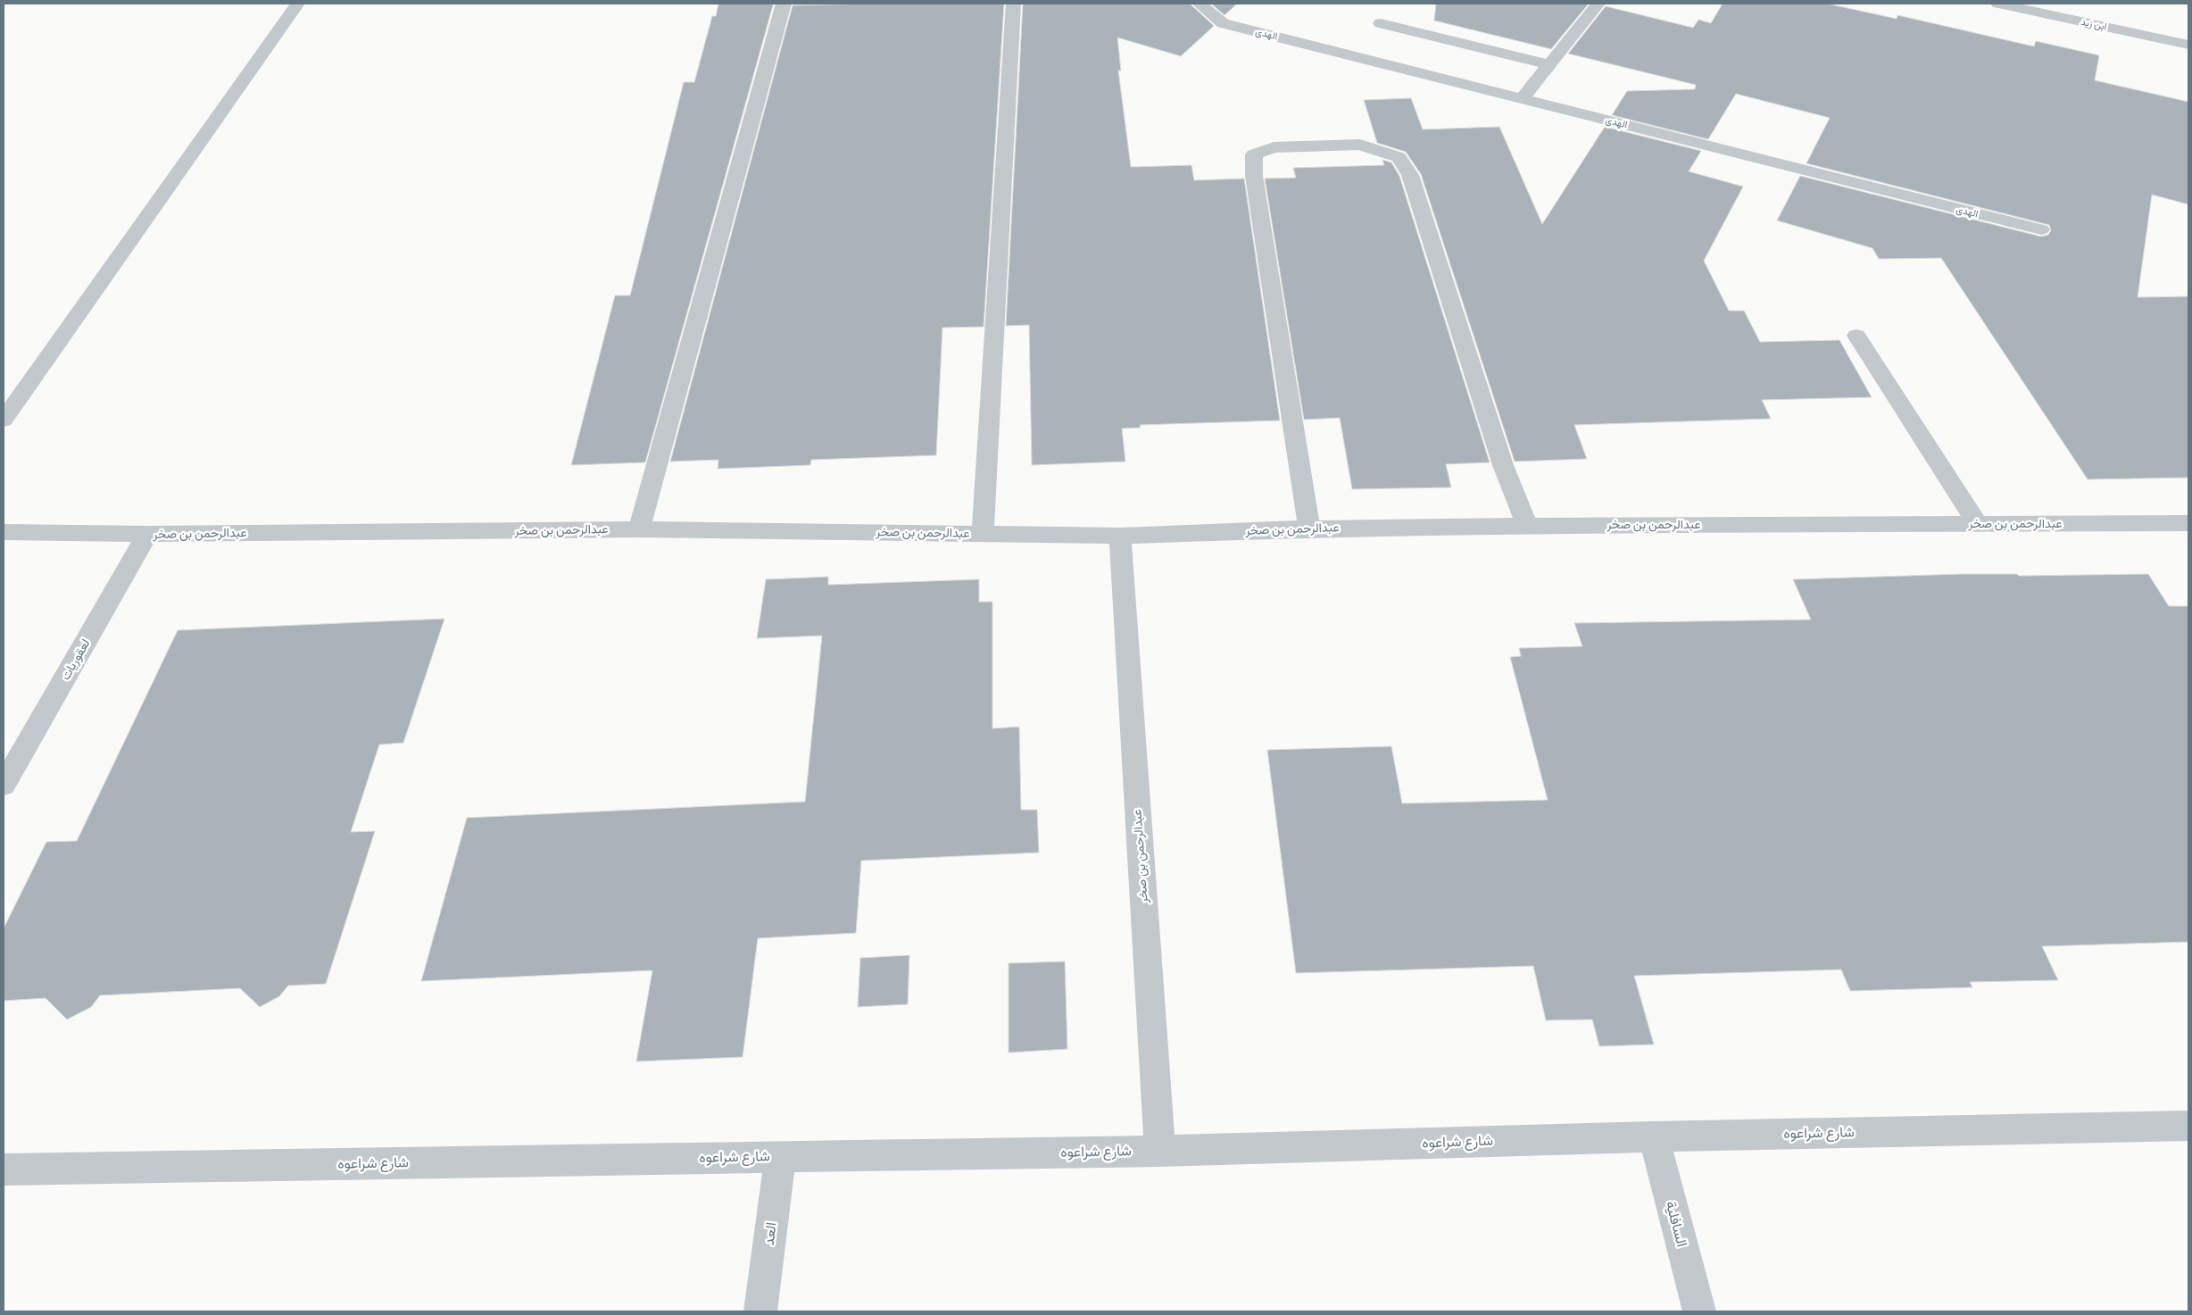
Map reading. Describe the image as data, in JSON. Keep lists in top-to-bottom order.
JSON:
{
  "streets": {
    "street": [
      "ابن زيد",
      "الهدى",
      "عبدالرحمن بن صخر",
      "لعقوريات",
      "شارع شراعوه",
      "السافلية",
      "العد"
    ]
  },
  "crossings": [
    ["عبدالرحمن بن صخر", "لعقوريات"],
    ["عبدالرحمن بن صخر", "شارع شراعوه"],
    ["شارع شراعوه", "السافلية"],
    ["شارع شراعوه", "العد"]
  ]
}
